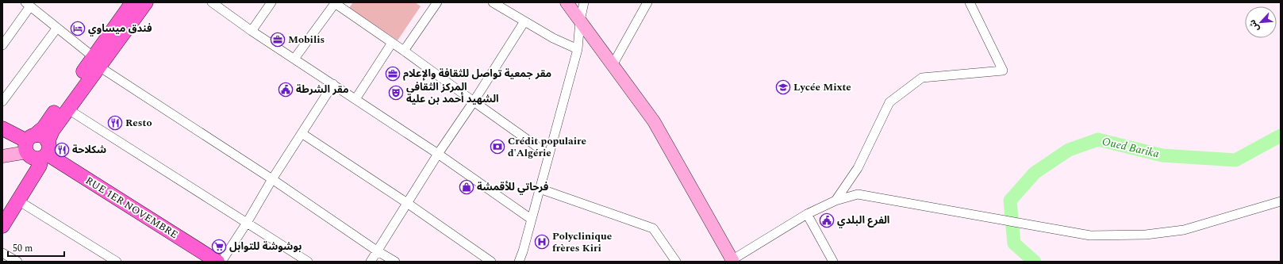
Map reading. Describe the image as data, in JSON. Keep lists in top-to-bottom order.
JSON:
{
  "streets": {
    "main road": ["RUE 1ER NOVEMBRE"]
  },
  "water": ["Oued Barika"],
  "places": {
    "hotel": ["فندق ميساوي"],
    "office": ["Mobilis", "مقر جمعية تواصل للثقافة والإعلام"],
    "school or university": ["Lycée Mixte"],
    "public building": ["مقر الشرطة", "الفرع البلدي"],
    "theatre": ["المركز الثقافي الشهيد أحمد بن علية"],
    "restaurant": ["Resto", "شكلاحة"],
    "bank": ["Crédit populaire d'Algérie"],
    "shop": ["فرحاتي للأقمشة"],
    "hospital": ["Polyclinique frères Kiri"],
    "supermarket": ["بوشوشة للتوابل"]
  },
  "scale_bar": "50 m",
  "north": "bottom left"
}
